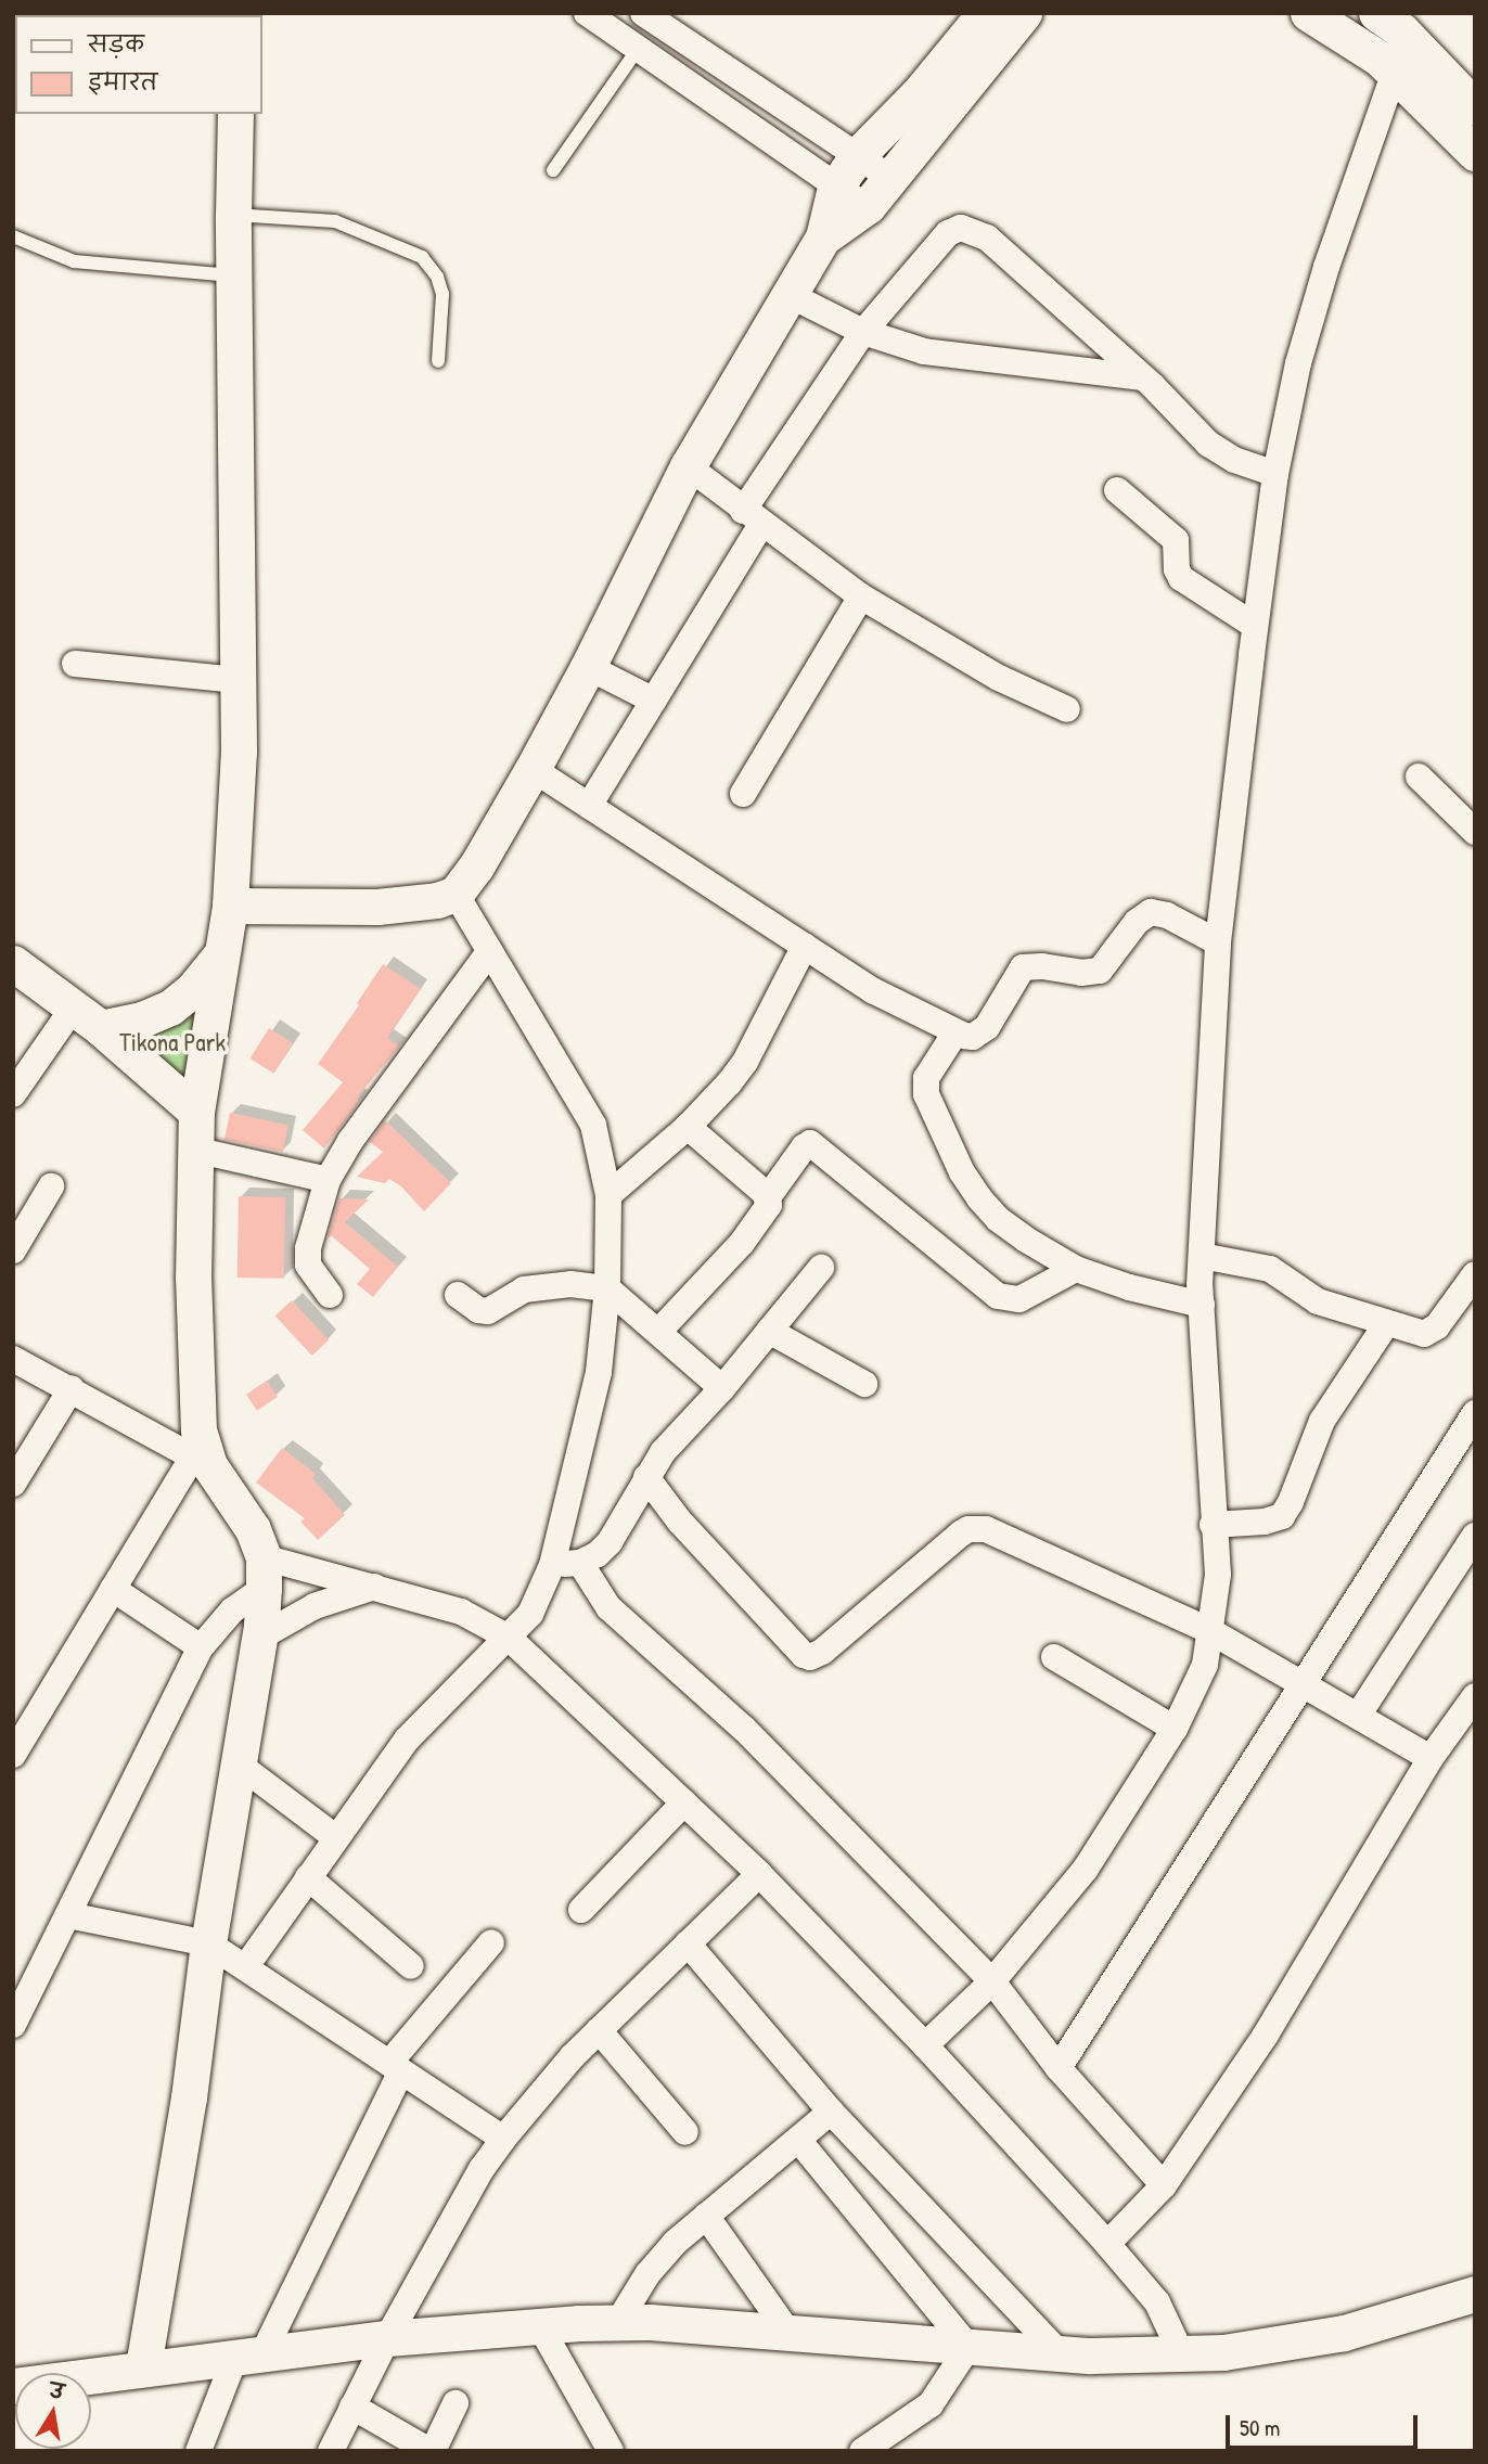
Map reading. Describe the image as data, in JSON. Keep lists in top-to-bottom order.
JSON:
{
  "parks": ["Tikona Park"],
  "legend": ["सड़क", "इमारत"],
  "scale_bar": "50 m",
  "north": "top"
}
